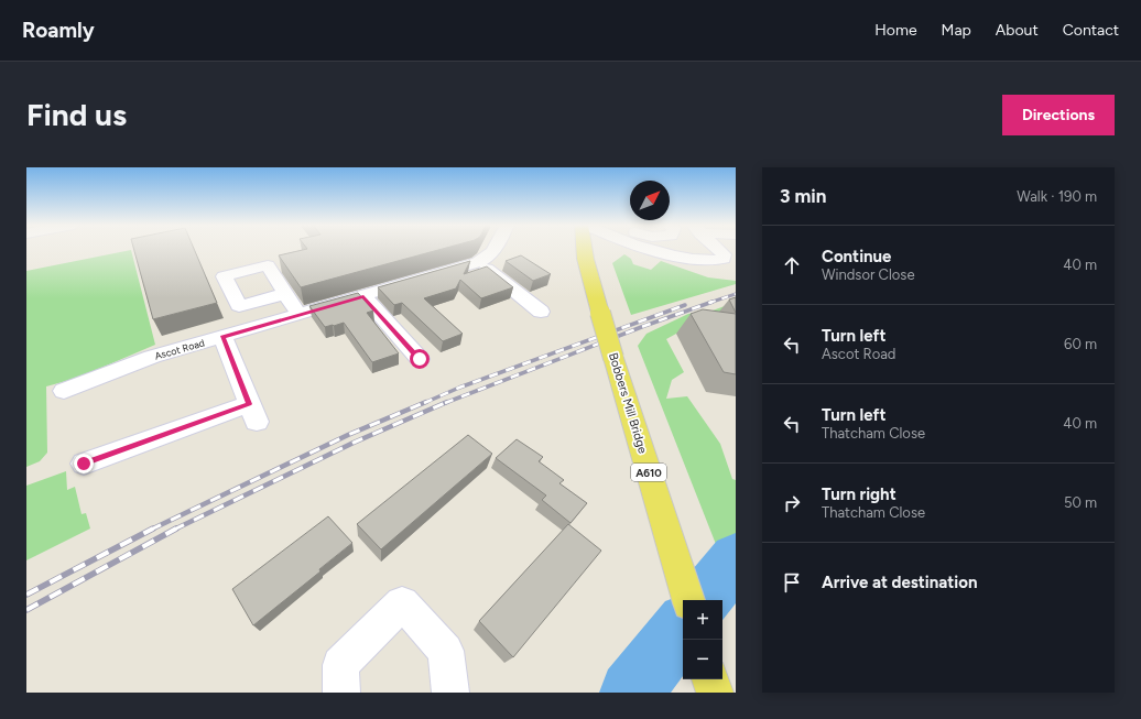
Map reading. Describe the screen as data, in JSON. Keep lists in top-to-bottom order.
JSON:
{
  "streets": {
    "main road": ["Bobbers Mill Bridge", "A610"],
    "street": ["Ascot Road"]
  },
  "north": "top right",
  "page": {
    "header": "Roamly",
    "nav": [
      "Home",
      "Map",
      "About",
      "Contact"
    ],
    "buttons": "Directions",
    "title": "Find us",
    "heading": ["3 min", "Walk · 190 m"],
    "list": [
      ["Continue", "Windsor Close", "40 m"],
      ["Turn left", "Ascot Road", "60 m"],
      ["Turn left", "Thatcham Close", "40 m"],
      ["Turn right", "Thatcham Close", "50 m"],
      "Arrive at destination"
    ],
    "map_buttons": ["+", "−"]
  }
}
